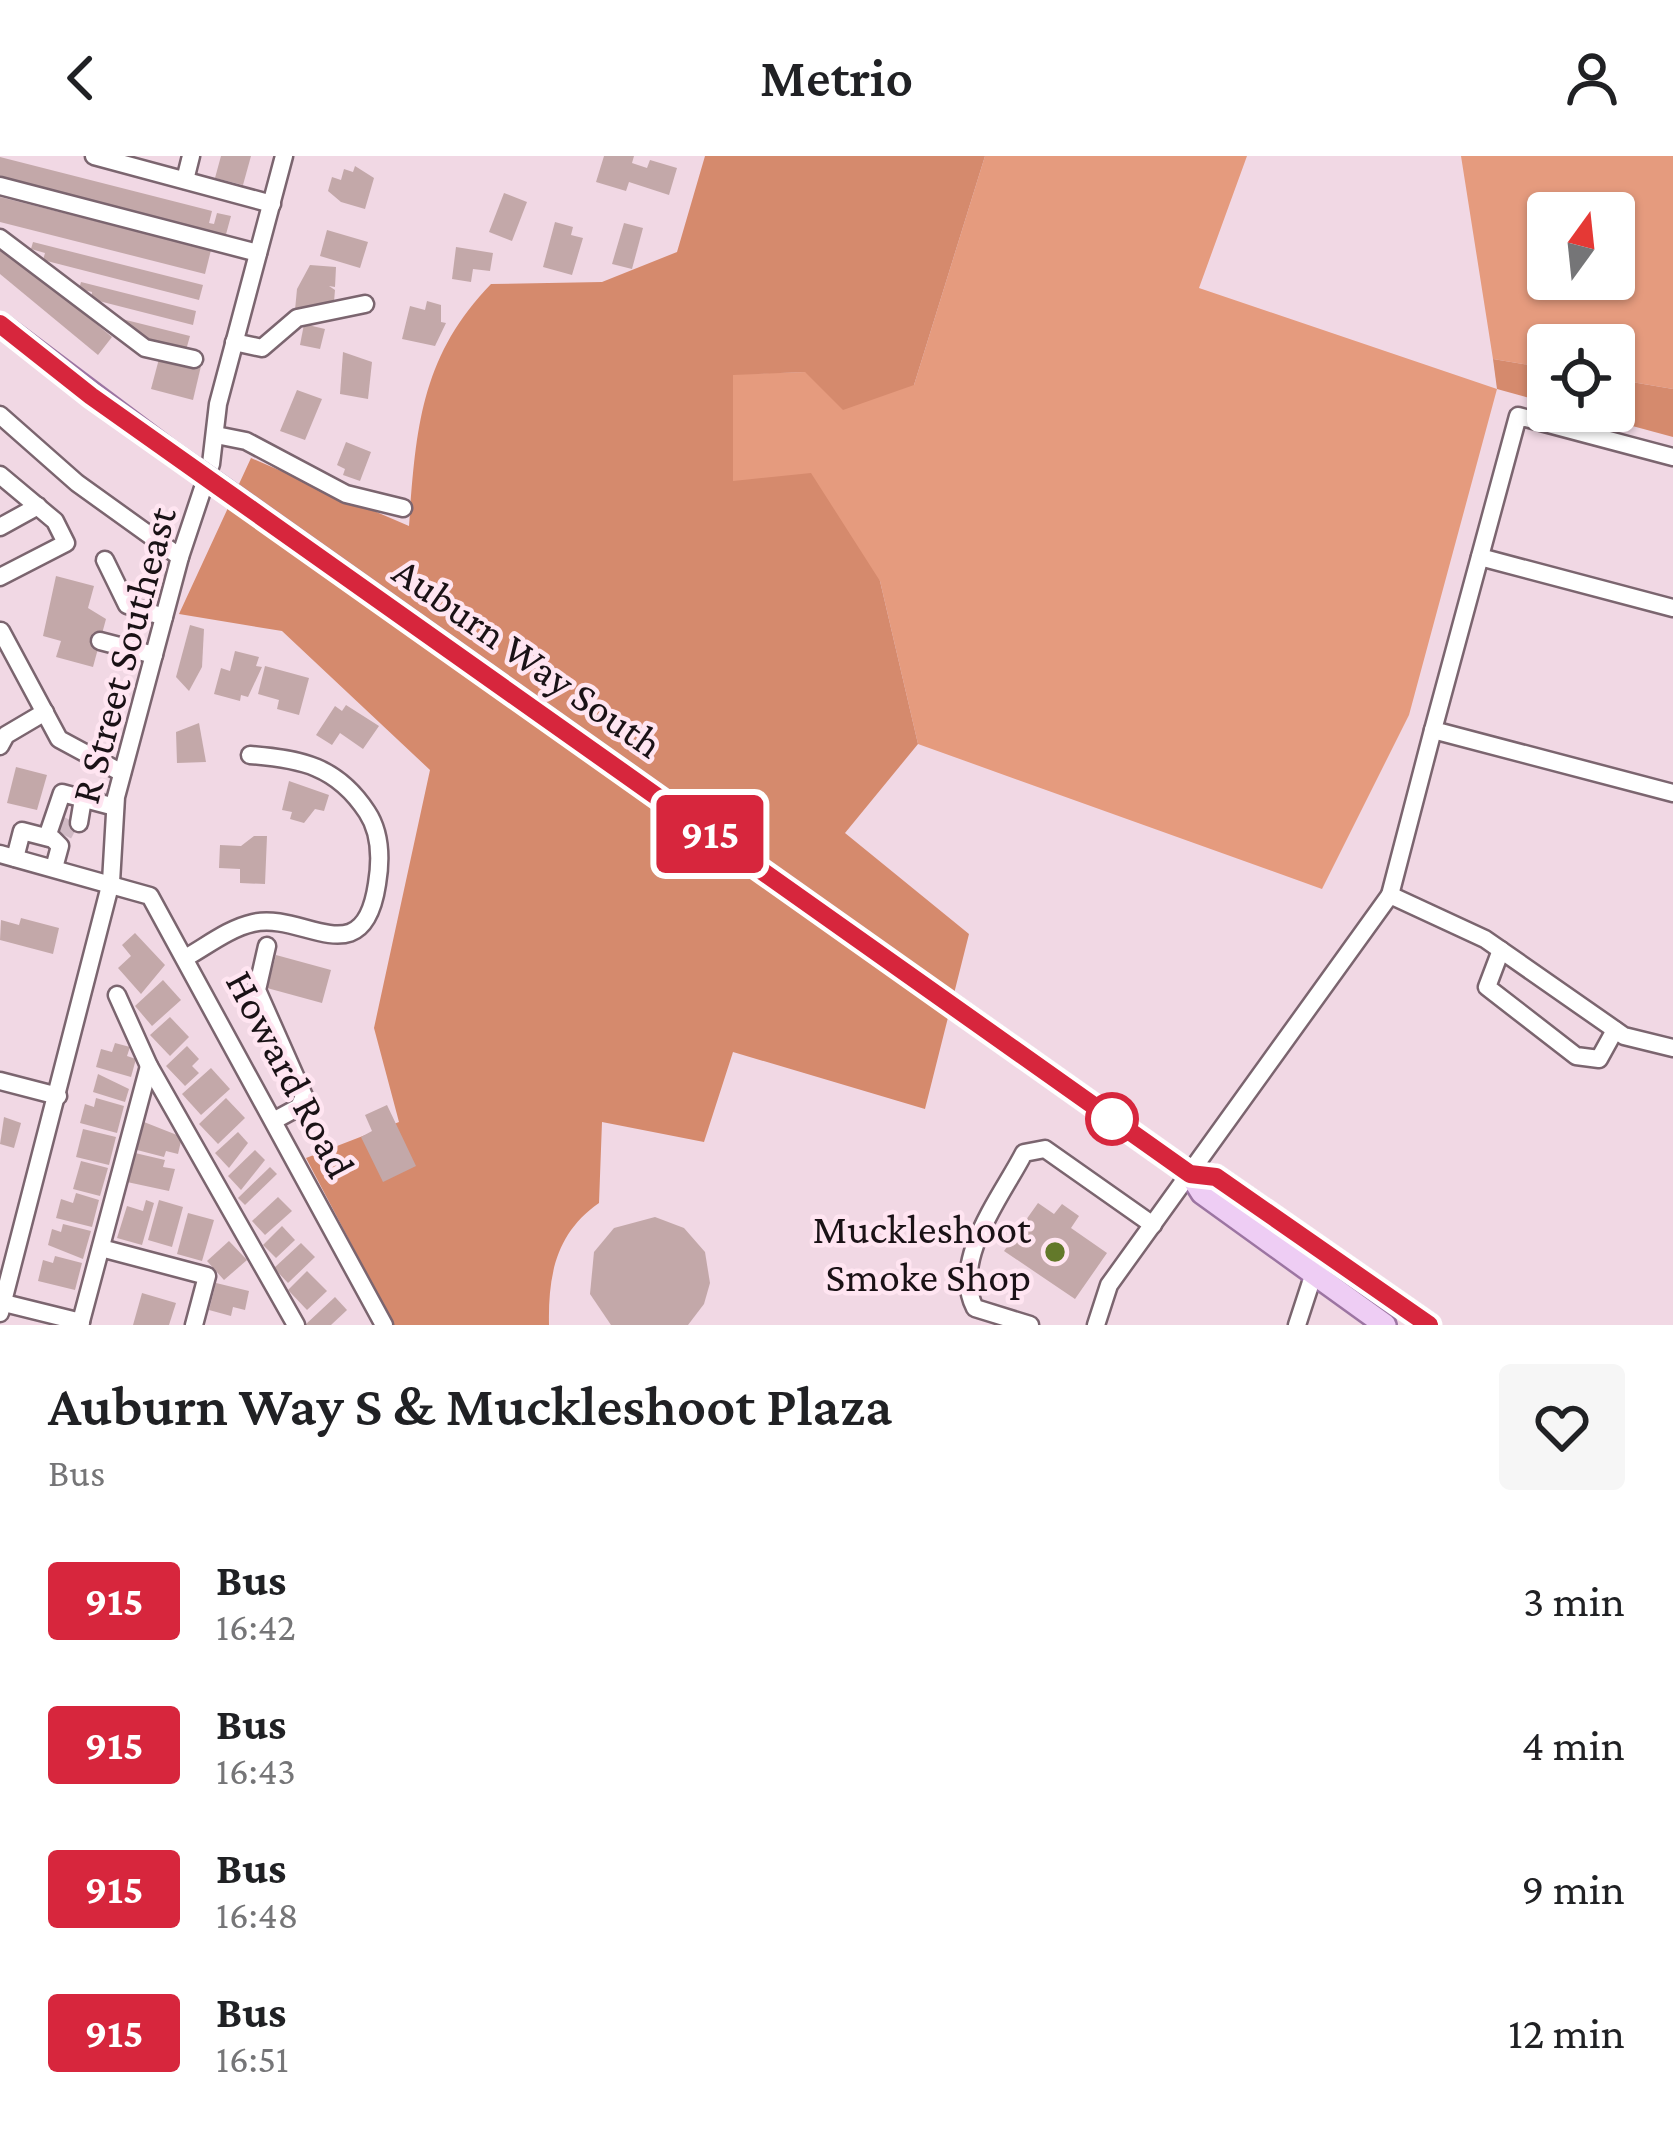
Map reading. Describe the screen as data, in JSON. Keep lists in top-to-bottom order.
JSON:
{
  "streets": {
    "main road": ["Auburn Way South"],
    "street": ["R Street Southeast", "Howard Road"]
  },
  "crossings": [
    ["R Street Southeast", "Howard Road"]
  ],
  "places": ["Muckleshoot Smoke Shop"],
  "lines": ["bus line 915"],
  "north": "top",
  "page": {
    "header": "Metrio",
    "on_map": "915",
    "heading": ["Auburn Way S & Muckleshoot Plaza", "Bus"],
    "list": [
      {
        "mark": "915",
        "name": "Bus",
        "note": "16:42",
        "value": "3 min"
      },
      {
        "mark": "915",
        "name": "Bus",
        "note": "16:43",
        "value": "4 min"
      },
      {
        "mark": "915",
        "name": "Bus",
        "note": "16:48",
        "value": "9 min"
      },
      {
        "mark": "915",
        "name": "Bus",
        "note": "16:51",
        "value": "12 min"
      }
    ]
  }
}
